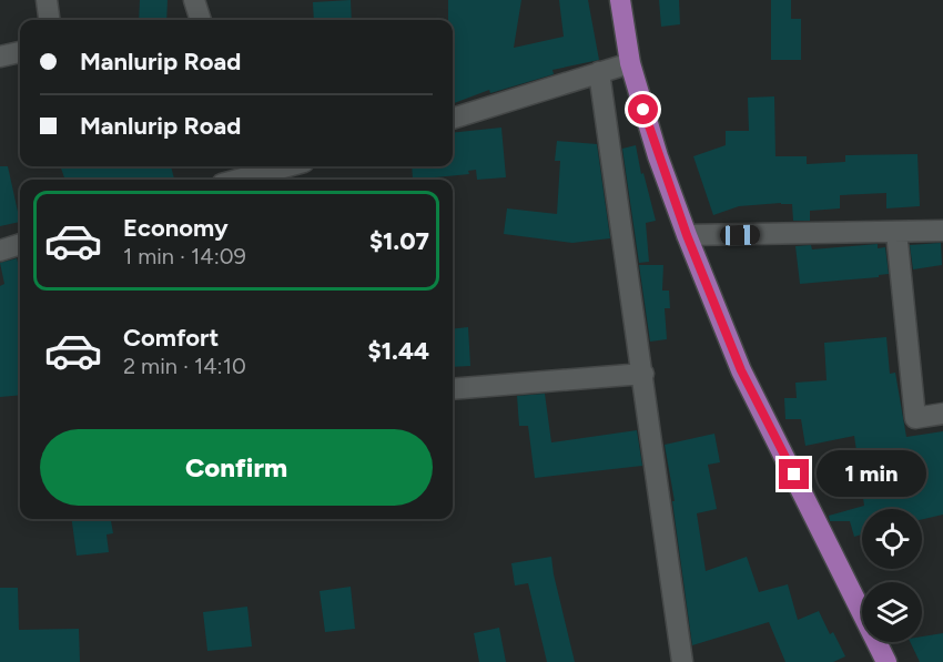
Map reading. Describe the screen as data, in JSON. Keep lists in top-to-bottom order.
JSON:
{
  "page": {
    "banner": ["Manlurip Road", "Manlurip Road"],
    "list": [
      {
        "name": "Economy",
        "note": "1 min · 14:09",
        "value": "$1.07"
      },
      {
        "name": "Comfort",
        "note": "2 min · 14:10",
        "value": "$1.44"
      }
    ],
    "buttons": "Confirm",
    "bubble": "1 min"
  }
}
